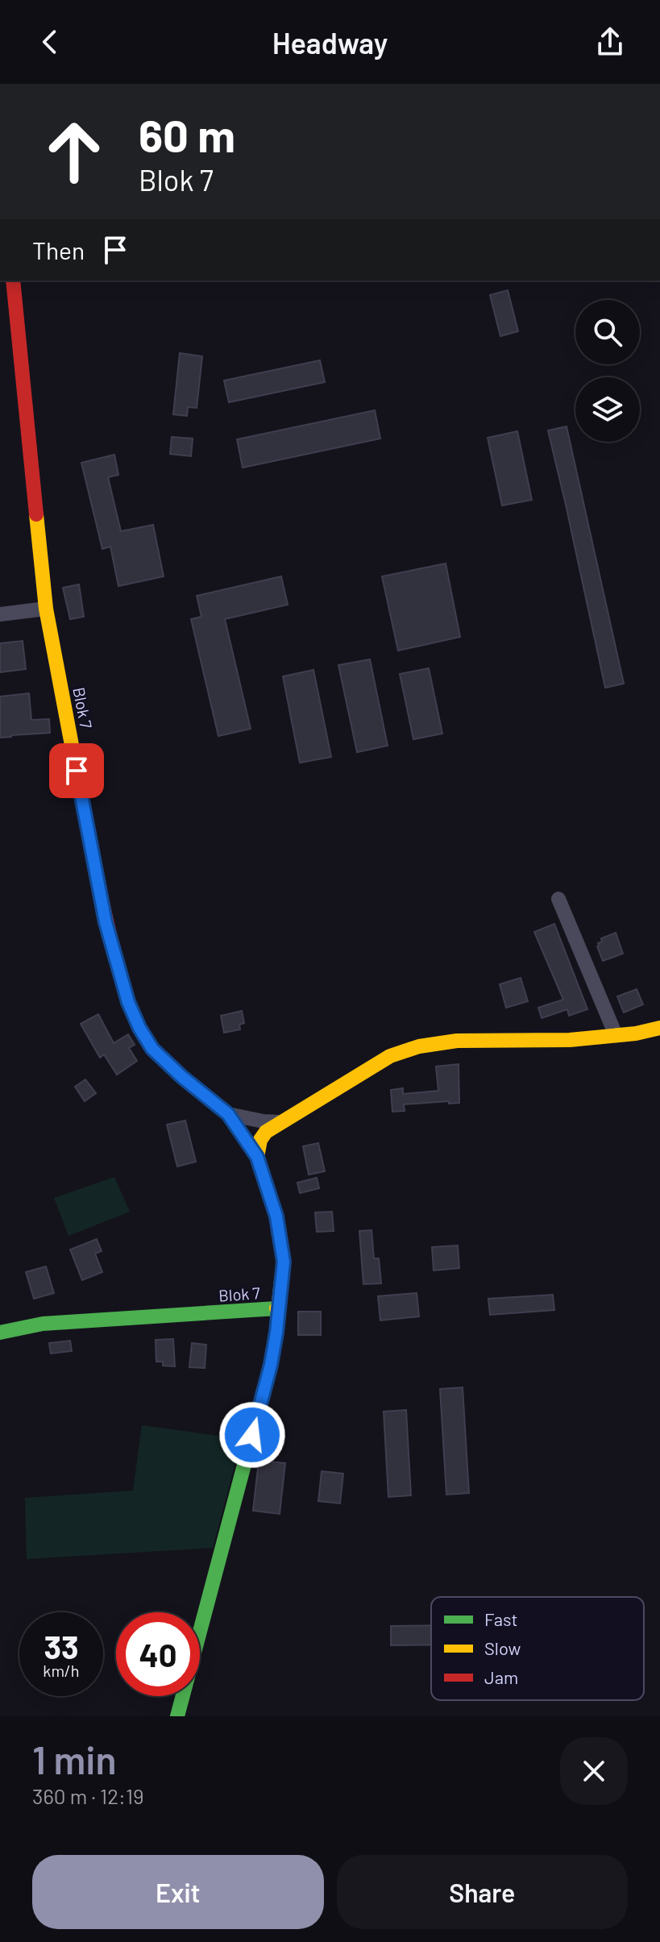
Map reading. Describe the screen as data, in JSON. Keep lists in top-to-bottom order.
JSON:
{
  "streets": {
    "street": ["Blok 7"]
  },
  "legend": ["Fast", "Slow", "Jam"],
  "page": {
    "header": "Headway",
    "turn": ["60 m", "Blok 7"],
    "then": "Then",
    "speed": "33 km/h",
    "limit": "40",
    "heading": ["1 min", "360 m · 12:19"],
    "buttons": ["Exit", "Share"]
  }
}
